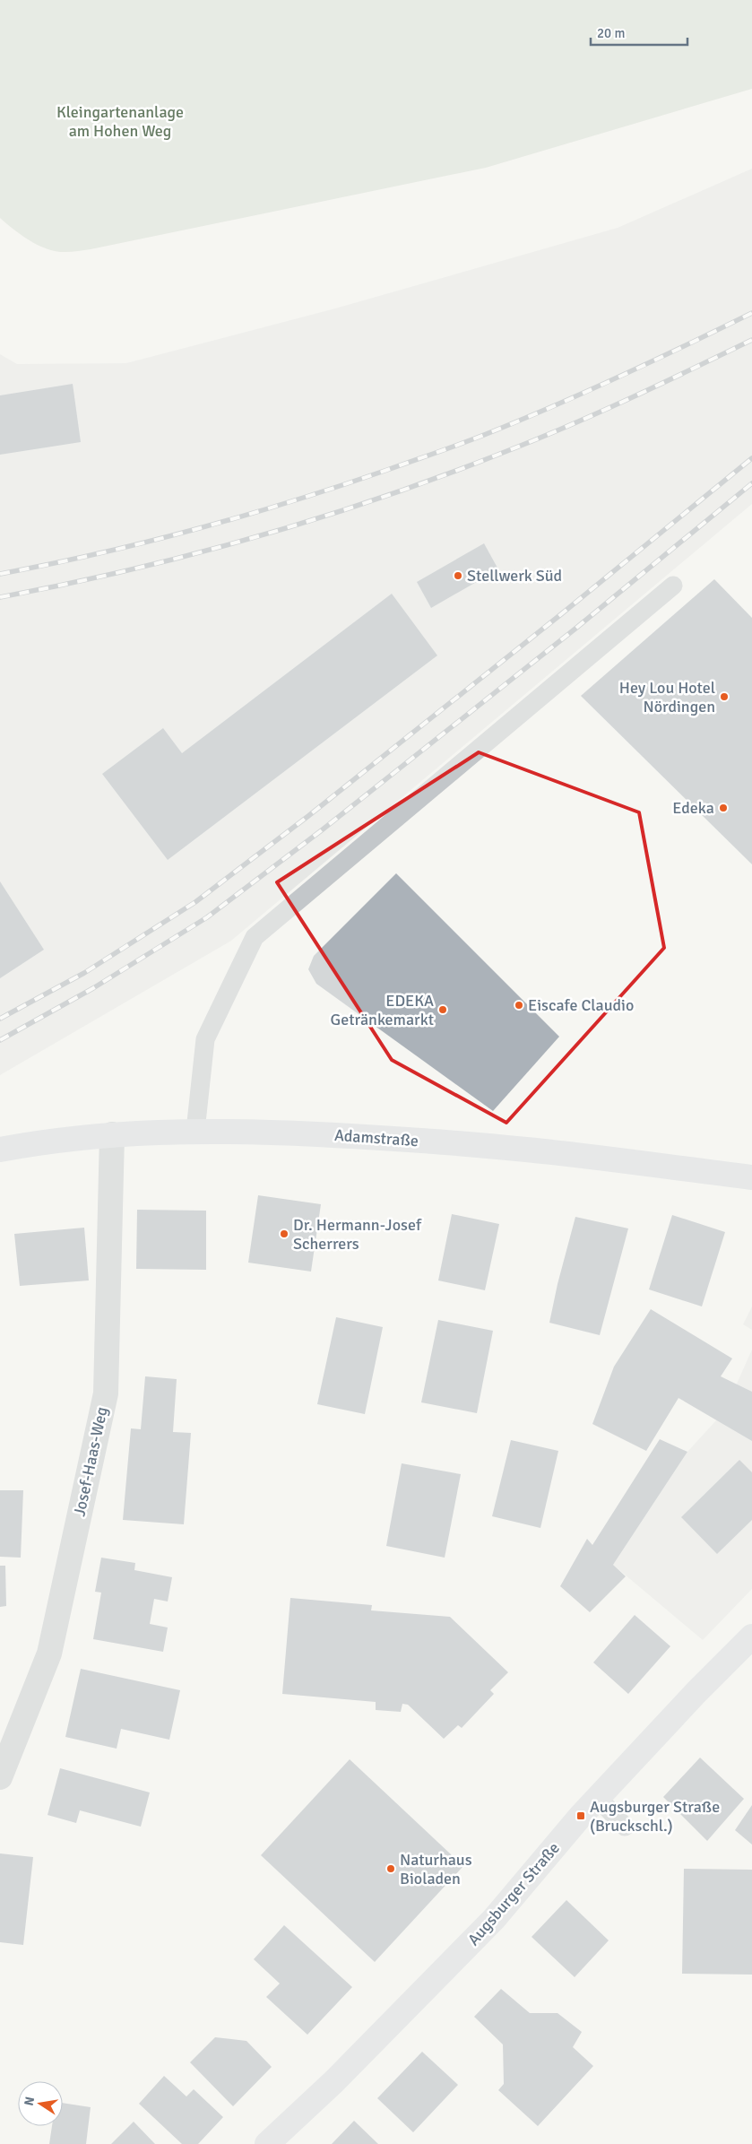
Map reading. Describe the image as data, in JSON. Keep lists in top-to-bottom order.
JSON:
{
  "streets": {
    "main road": ["Adamstraße", "Augsburger Straße"],
    "street": ["Josef-Haas-Weg"]
  },
  "crossings": [
    ["Adamstraße", "Josef-Haas-Weg"]
  ],
  "parks": ["Kleingartenanlage am Hohen Weg"],
  "places": {
    "other": [
      "Stellwerk Süd",
      "Hey Lou Hotel Nördingen",
      "Edeka",
      "Eiscafe Claudio",
      "EDEKA Getränkemarkt",
      "Dr. Hermann-Josef Scherrers",
      "Naturhaus Bioladen"
    ],
    "transit": ["Augsburger Straße (Bruckschl.)"]
  },
  "scale_bar": "20 m",
  "north": "left"
}
